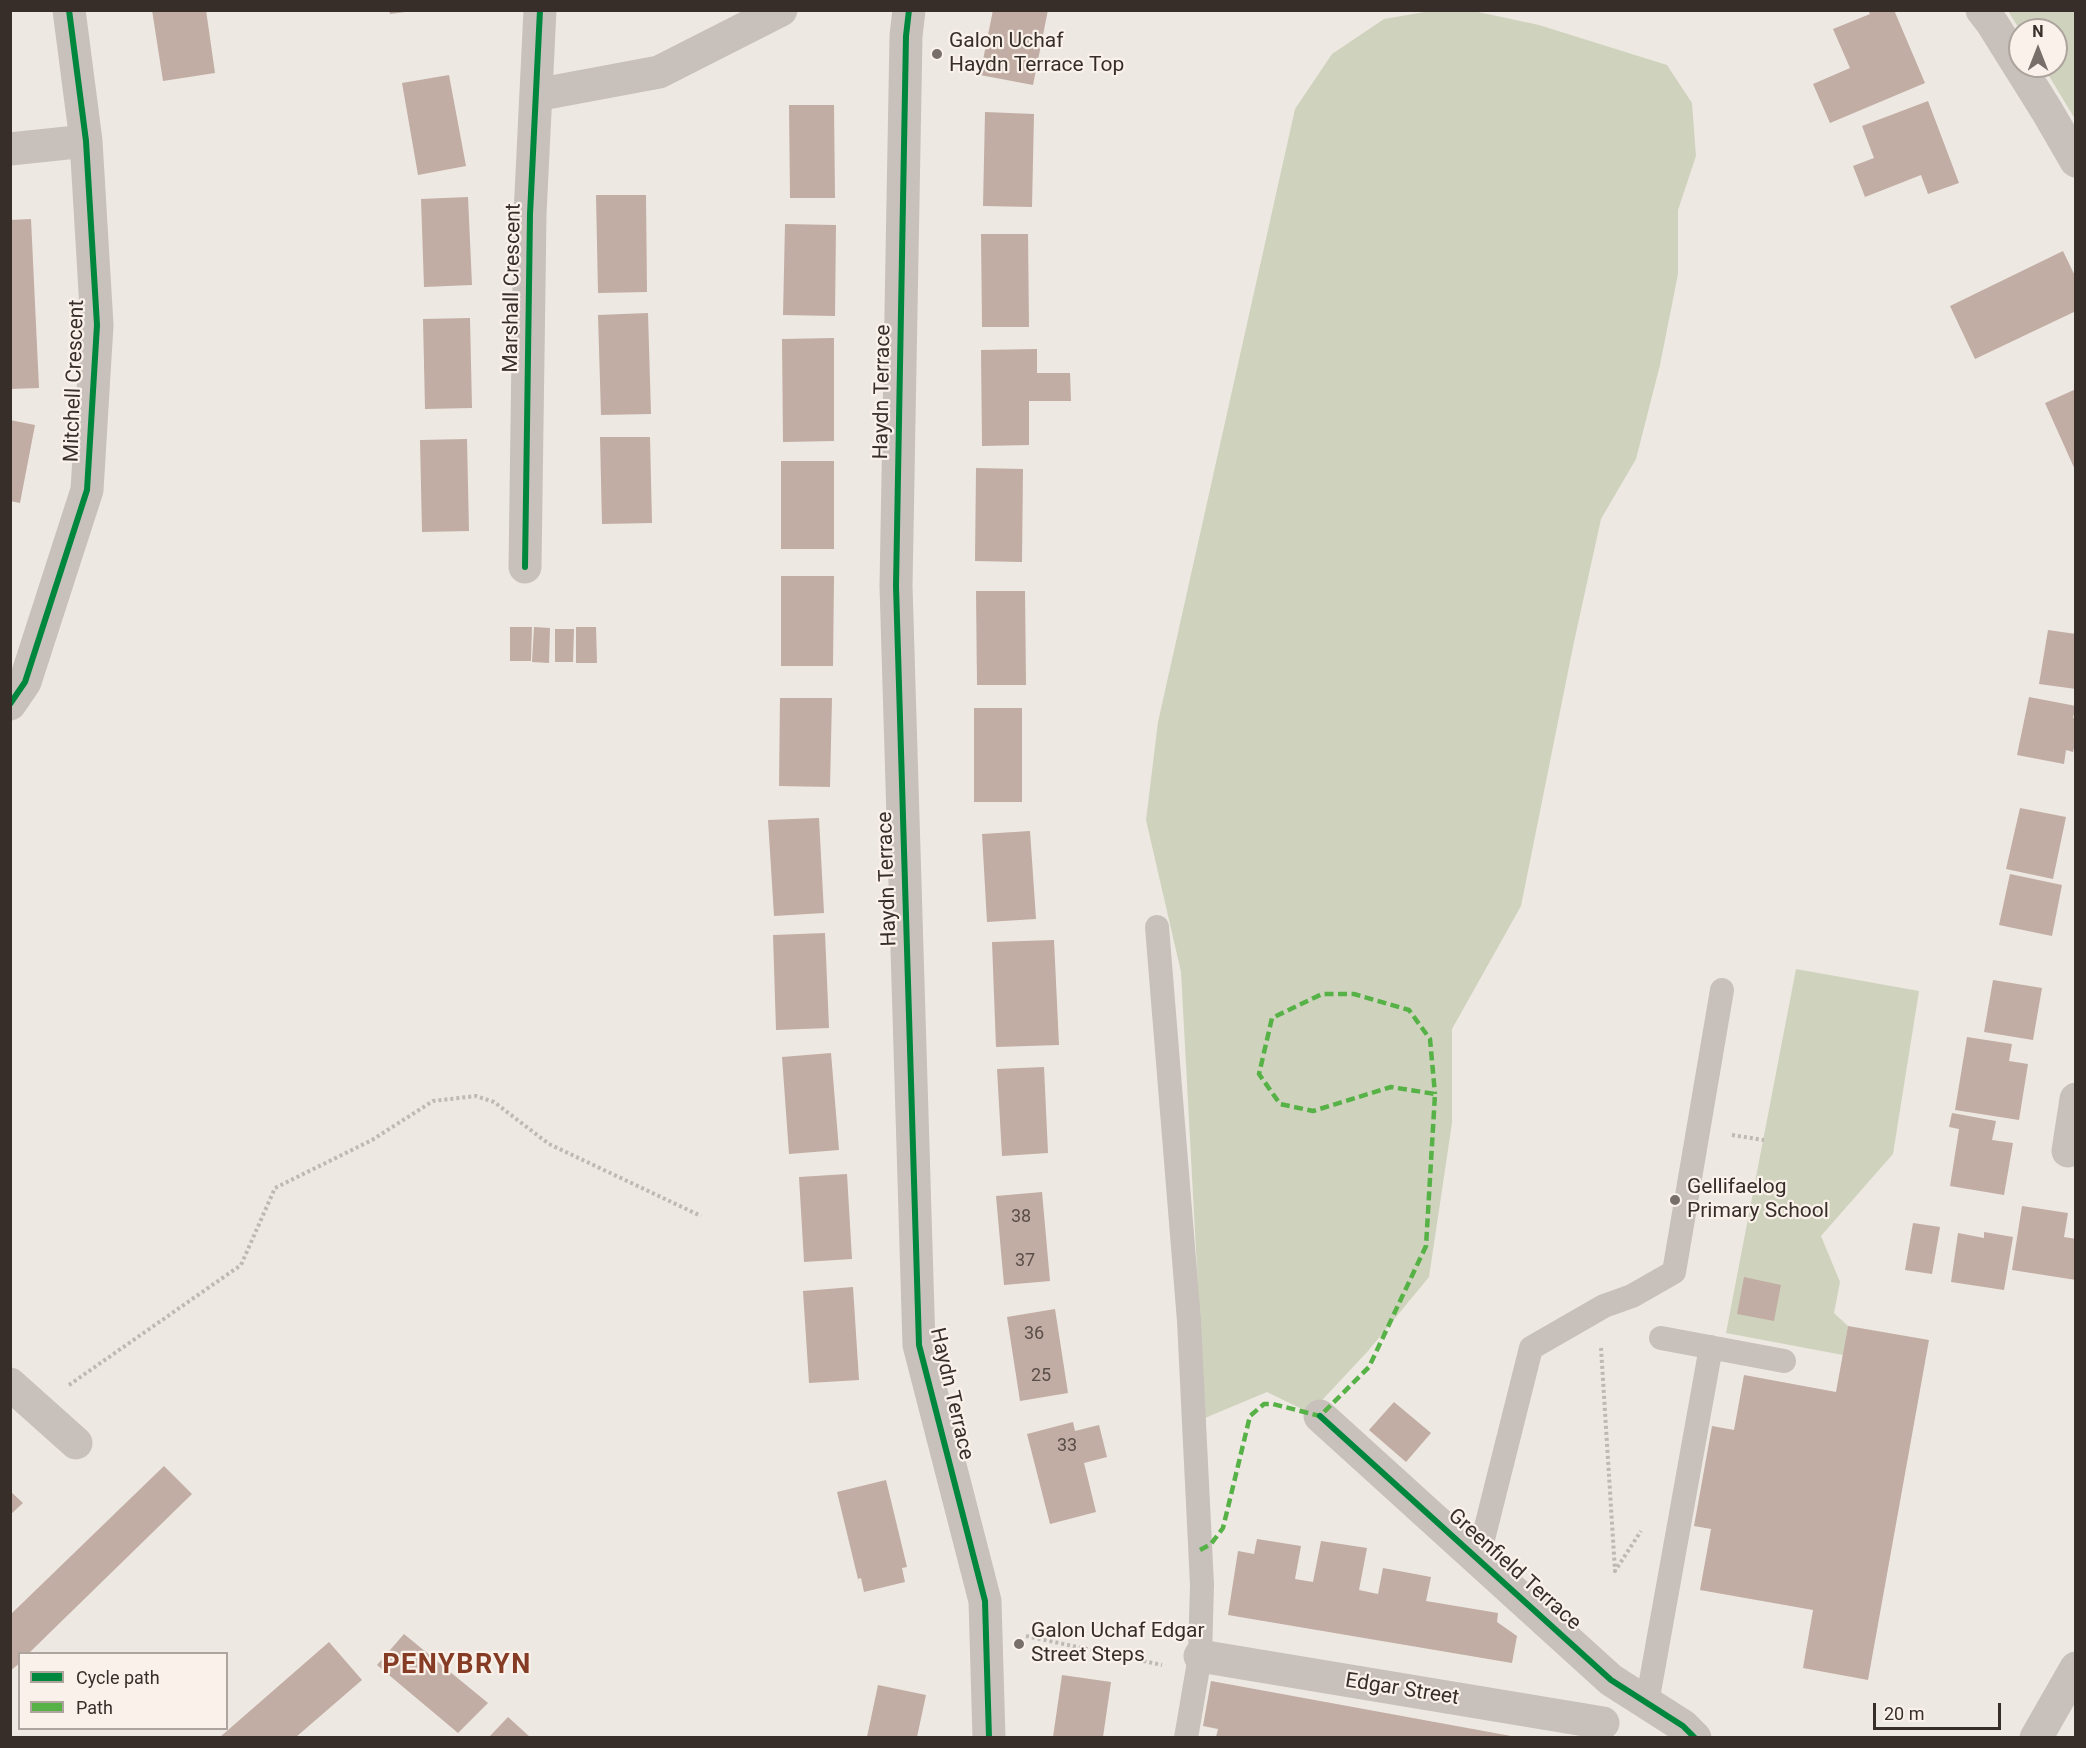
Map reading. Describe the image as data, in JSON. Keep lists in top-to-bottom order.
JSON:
{
  "streets": {
    "street": [
      "Marshall Crescent",
      "Mitchell Crescent",
      "Haydn Terrace",
      "Greenfield Terrace",
      "Edgar Street"
    ]
  },
  "districts": ["PENYBRYN"],
  "places": ["Galon Uchaf Haydn Terrace Top", "Gellifaelog Primary School", "Galon Uchaf Edgar Street Steps"],
  "house_numbers": [
    "38",
    "37",
    "36",
    "25",
    "33"
  ],
  "legend": ["Cycle path", "Path"],
  "scale_bar": "20 m",
  "north": "top"
}
